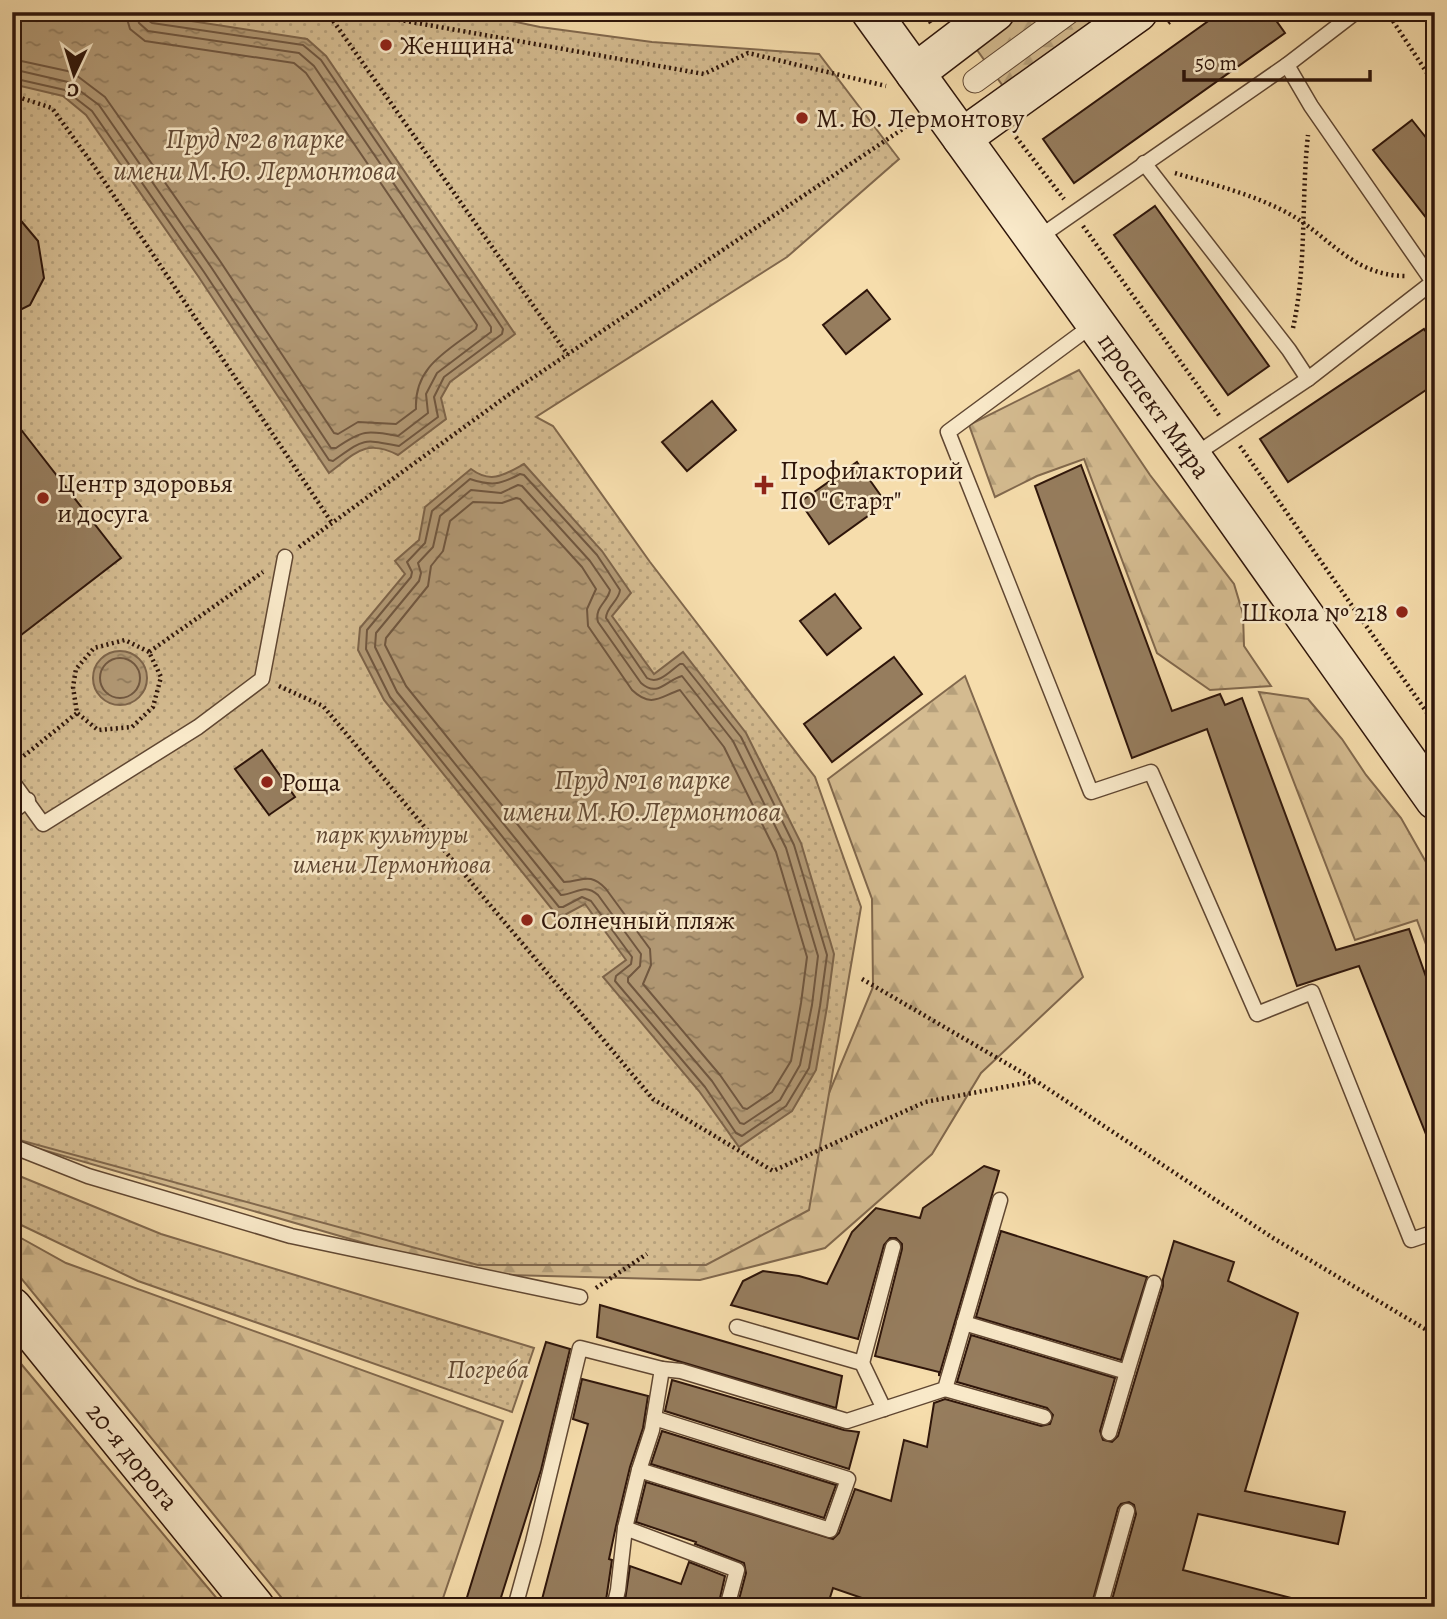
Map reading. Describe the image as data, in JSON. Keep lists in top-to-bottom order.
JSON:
{
  "streets": {
    "main road": ["проспект Мира", "20-я дорога"]
  },
  "water": ["Пруд №2 в парке имени М.Ю. Лермонтова", "Пруд №1 в парке имени М.Ю.Лермонтова"],
  "parks": ["парк культуры имени Лермонтова", "Погреба"],
  "places": {
    "other": [
      "Женщина",
      "М. Ю. Лермонтову",
      "Центр здоровья и досуга",
      "Школа № 218",
      "Роща",
      "Солнечный пляж"
    ],
    "health": ["Профилакторий ПО \"Старт\""]
  },
  "scale_bar": "50 m",
  "north": "bottom"
}
